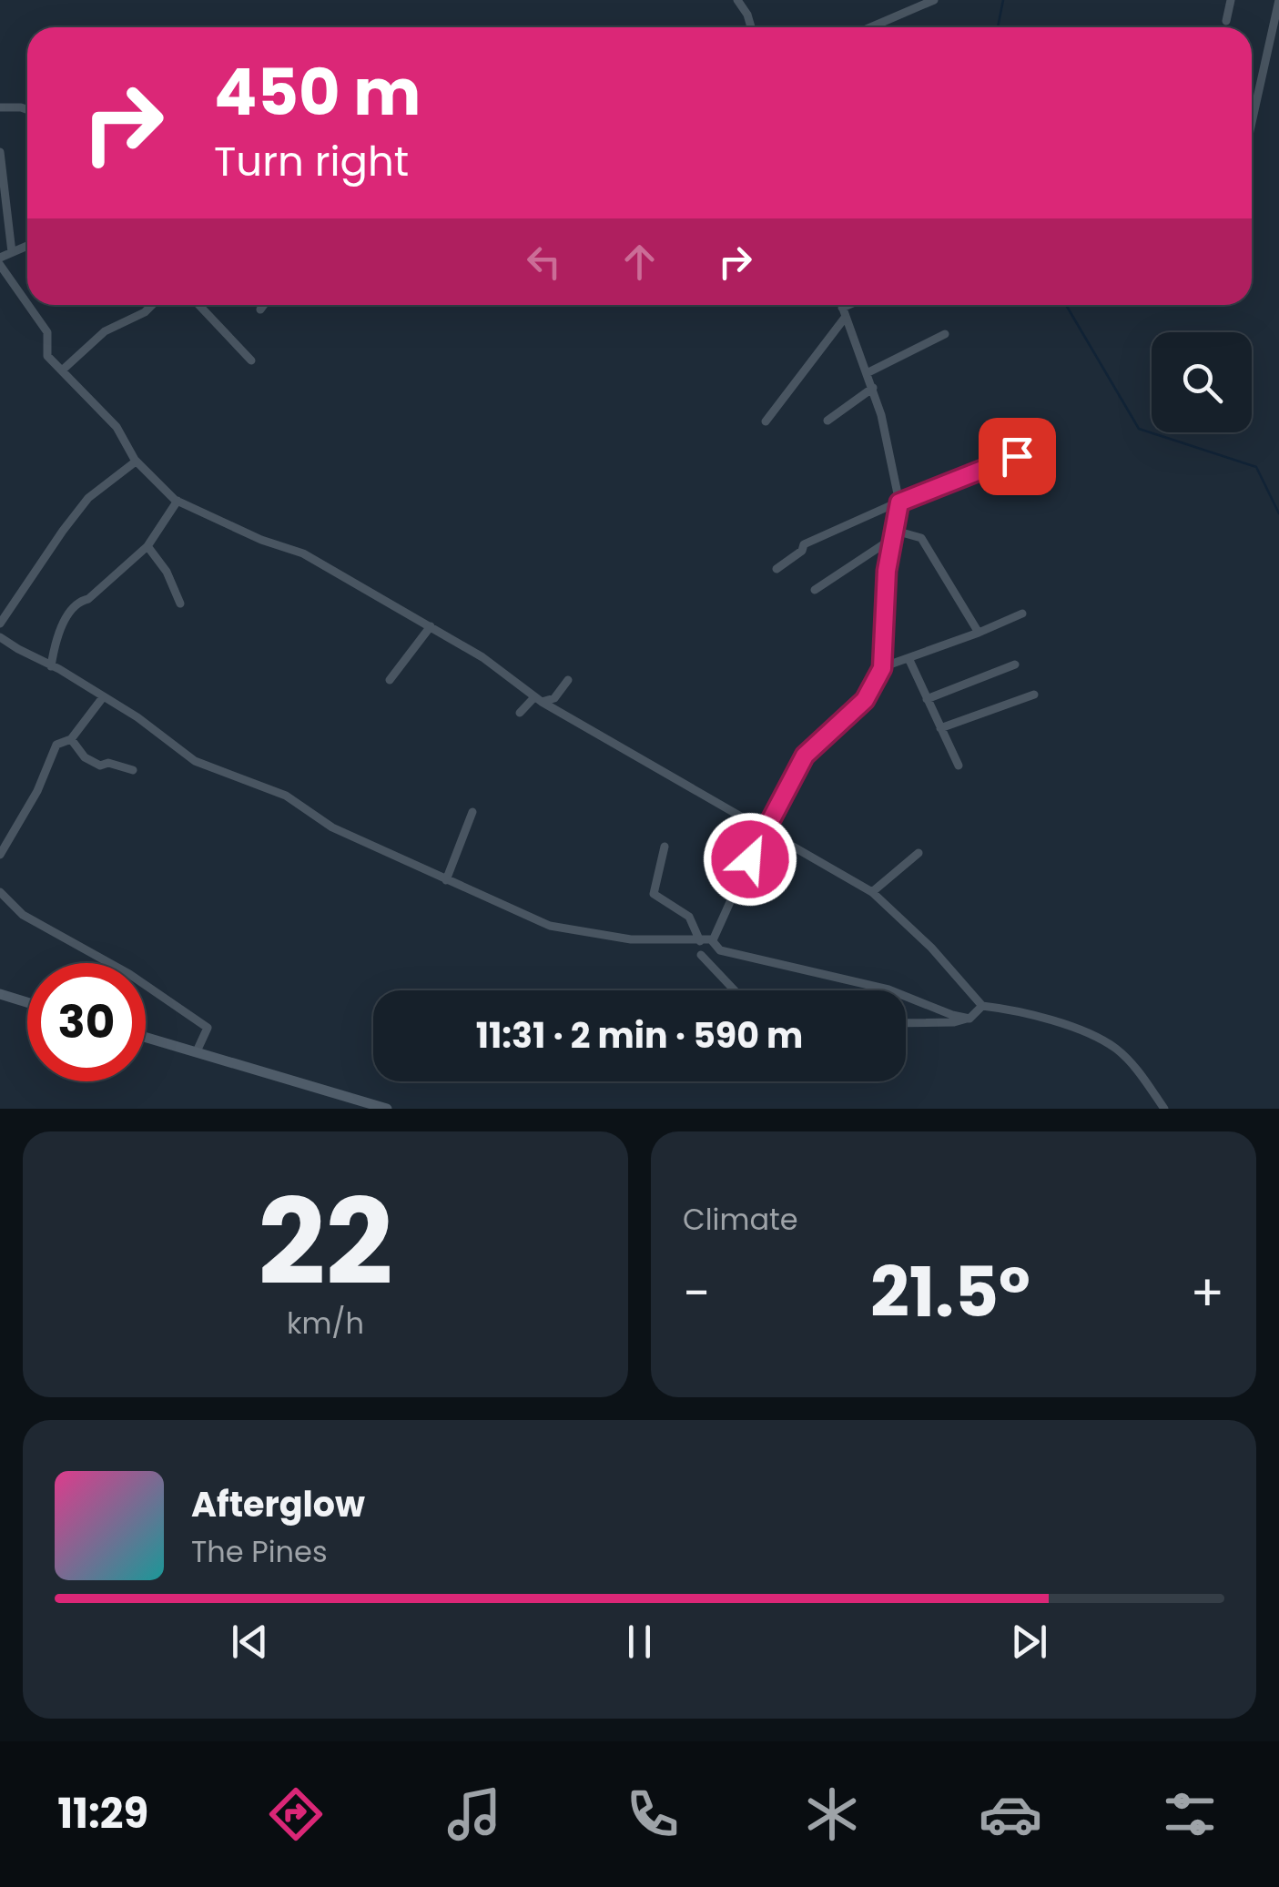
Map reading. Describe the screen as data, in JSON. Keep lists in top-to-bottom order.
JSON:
{
  "page": {
    "turn": ["450 m", "Turn right"],
    "limit": "30",
    "trip": "11:31 · 2 min · 590 m",
    "tile": [
      ["22", "km/h"],
      "Climate"
    ],
    "heat": ["−", "21.5°", "+"],
    "song": ["Afterglow", "The Pines"],
    "tabs": "11:29"
  }
}
